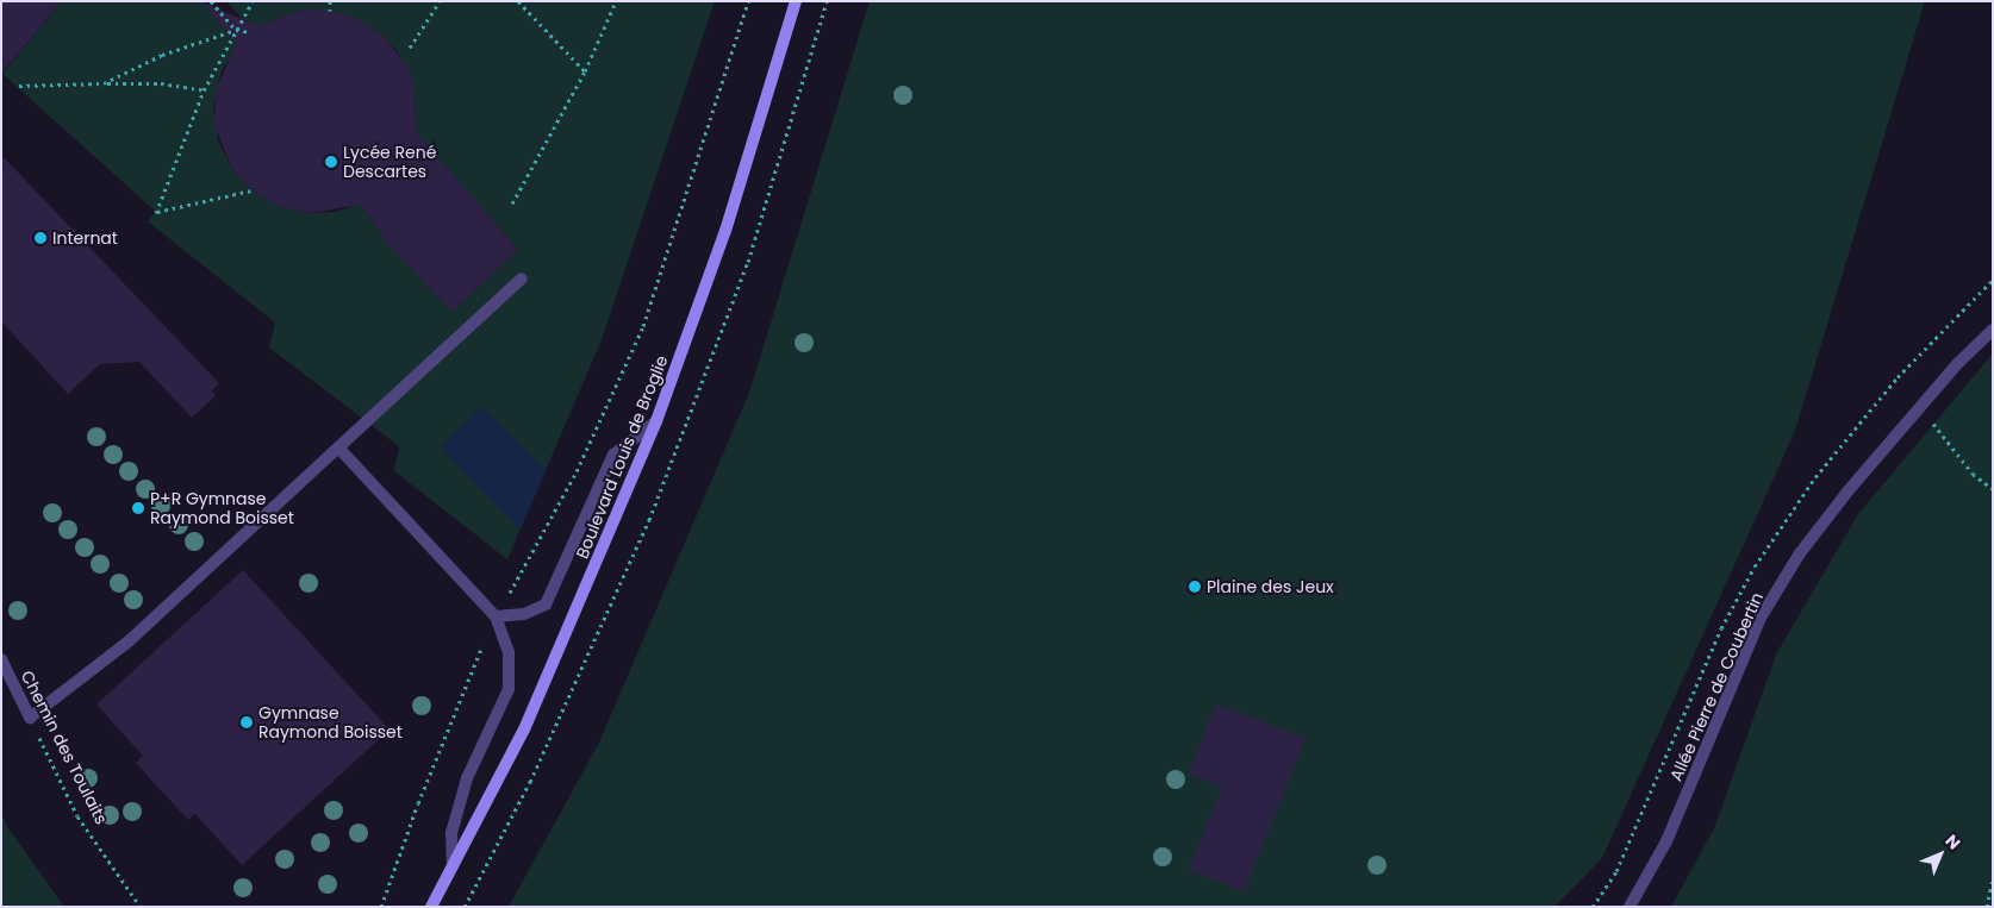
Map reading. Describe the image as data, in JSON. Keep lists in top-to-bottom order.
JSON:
{
  "streets": {
    "main road": ["Boulevard Louis de Broglie"],
    "street": ["Allée Pierre de Coubertin", "Chemin des Toulaits"]
  },
  "places": [
    "Lycée René Descartes",
    "Internat",
    "P+R Gymnase Raymond Boisset",
    "Plaine des Jeux",
    "Gymnase Raymond Boisset"
  ],
  "north": "top right"
}
